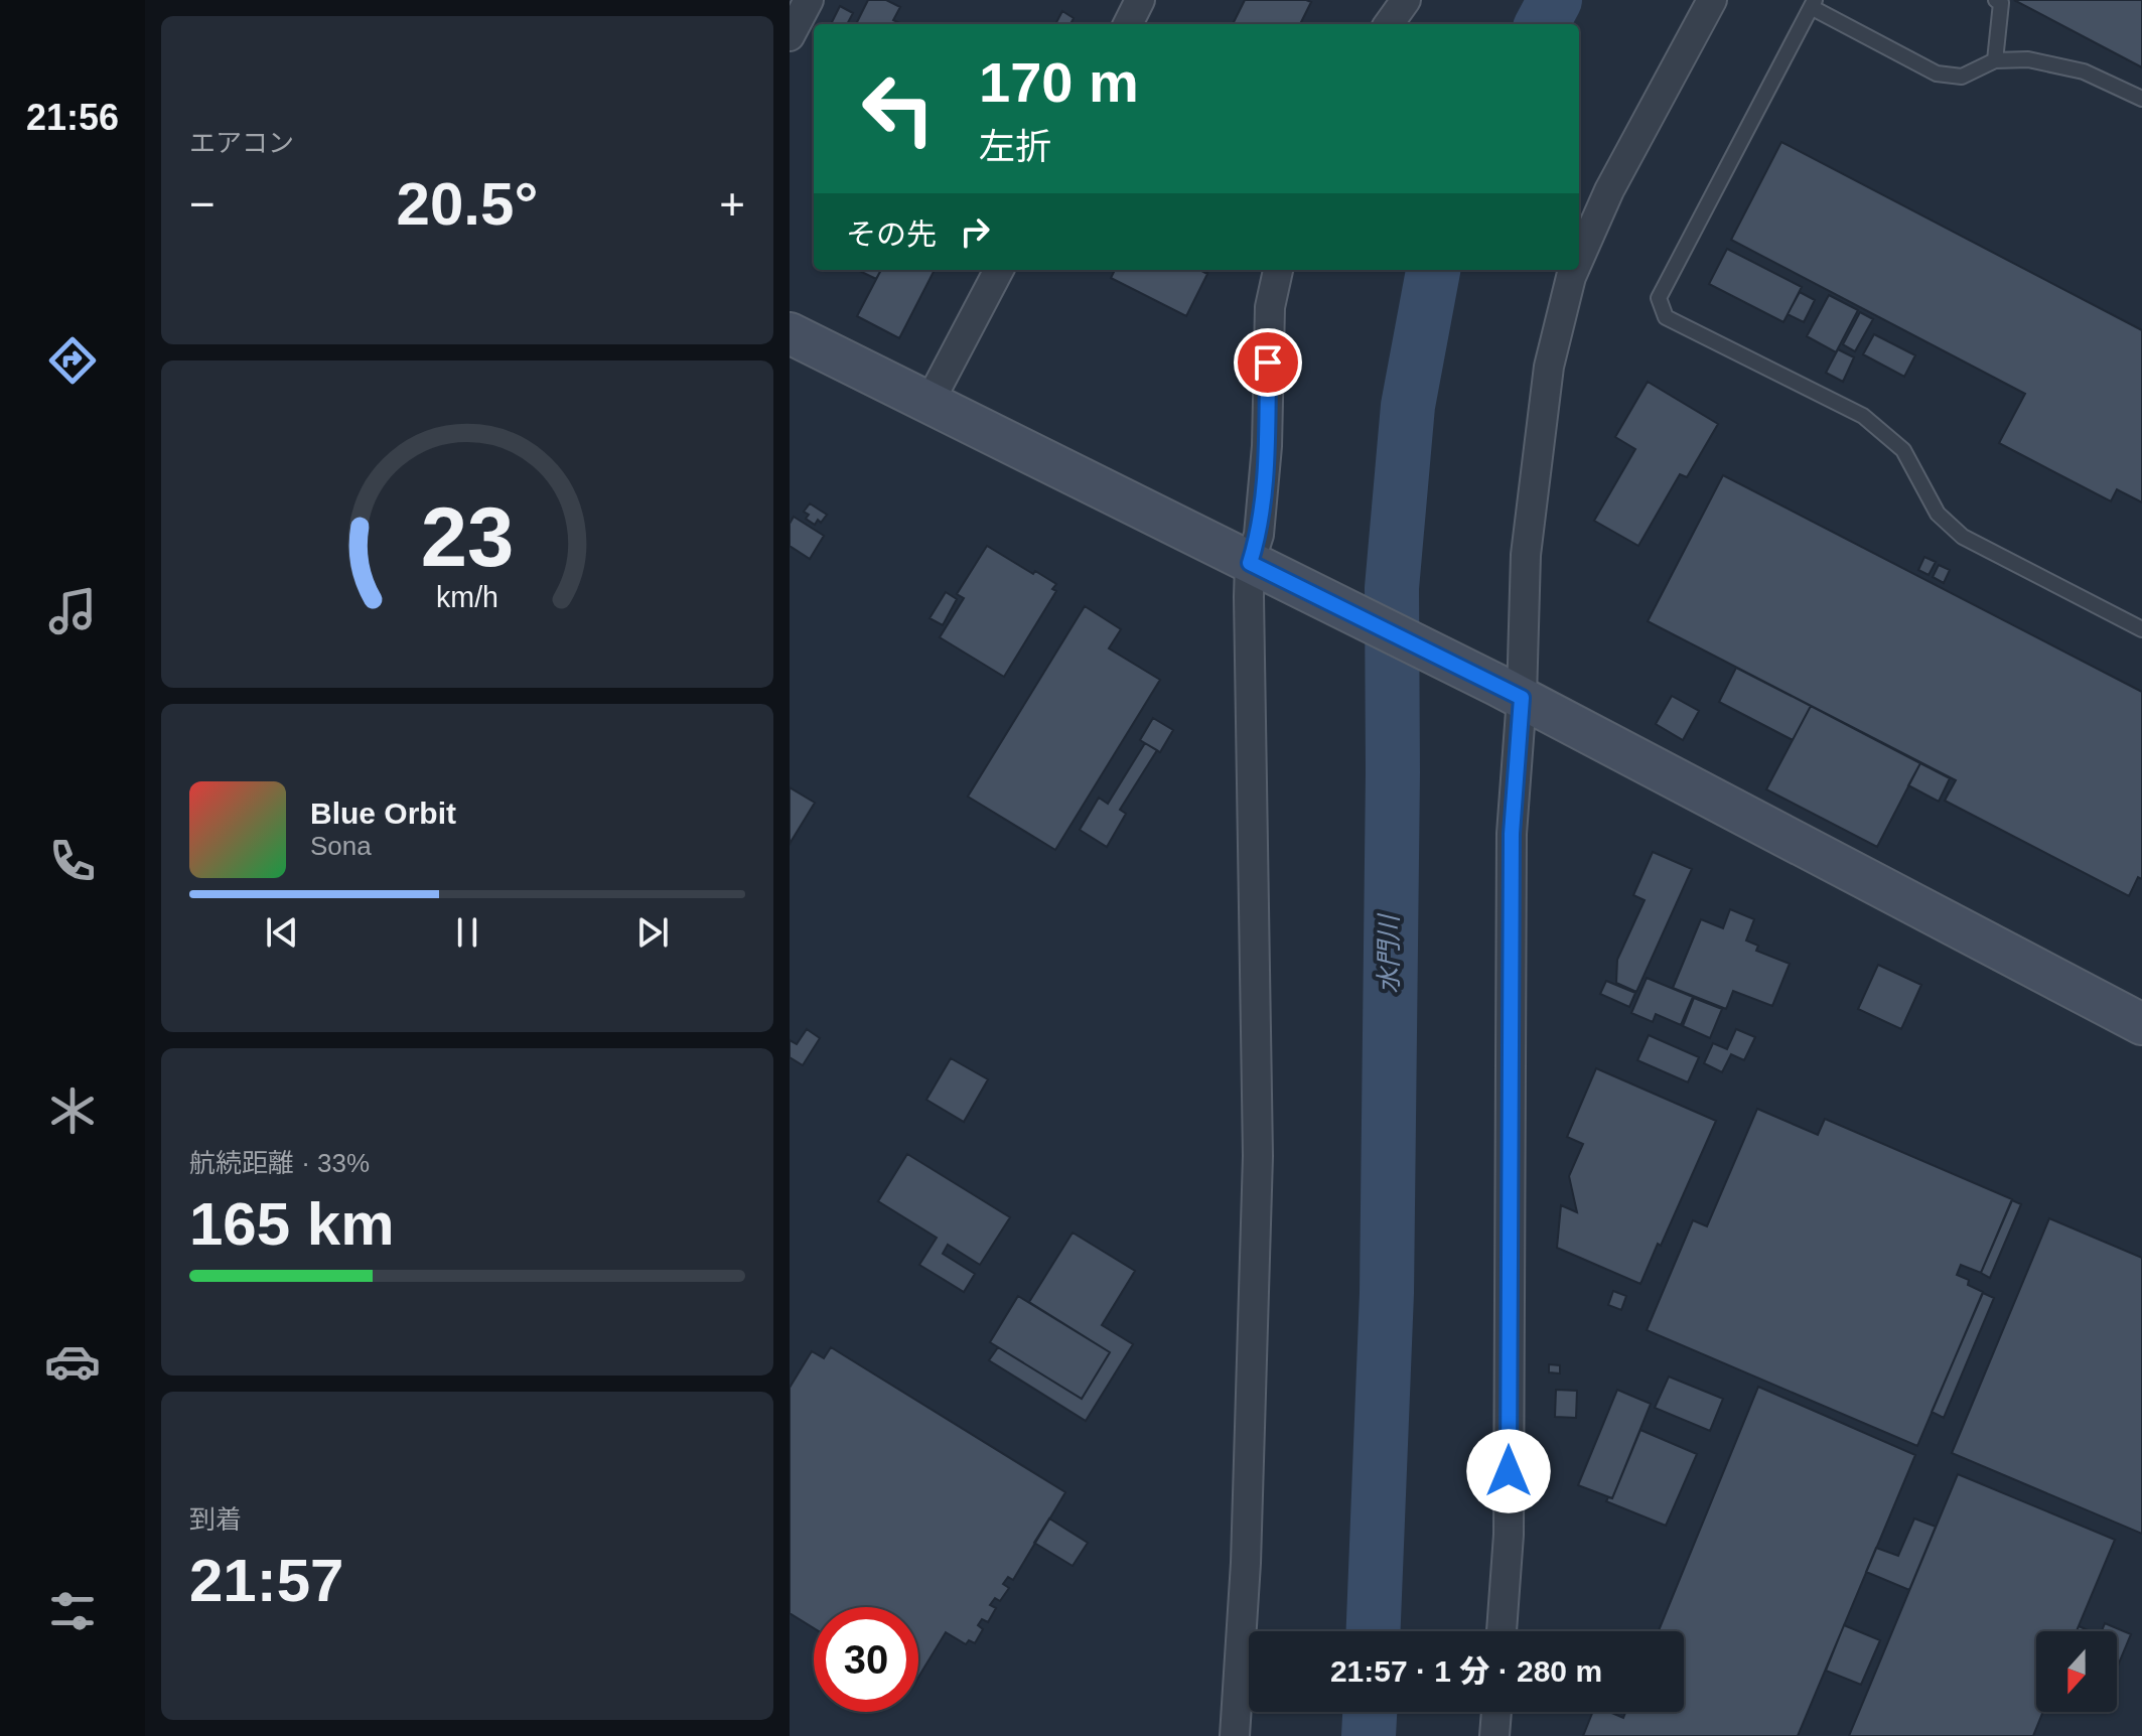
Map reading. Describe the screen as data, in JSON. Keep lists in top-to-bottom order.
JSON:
{
  "water": ["水門川"],
  "north": "bottom",
  "page": {
    "tabs": "21:56",
    "tile": [
      "エアコン",
      ["航続距離 · 33%", "165 km"],
      ["到着", "21:57"]
    ],
    "turn": ["170 m", "左折"],
    "heat": ["−", "20.5°", "+"],
    "then": "その先",
    "song": ["Blue Orbit", "Sona"],
    "limit": "30",
    "trip": "21:57 · 1 分 · 280 m",
    "gauge": ["23", "km/h"]
  }
}
